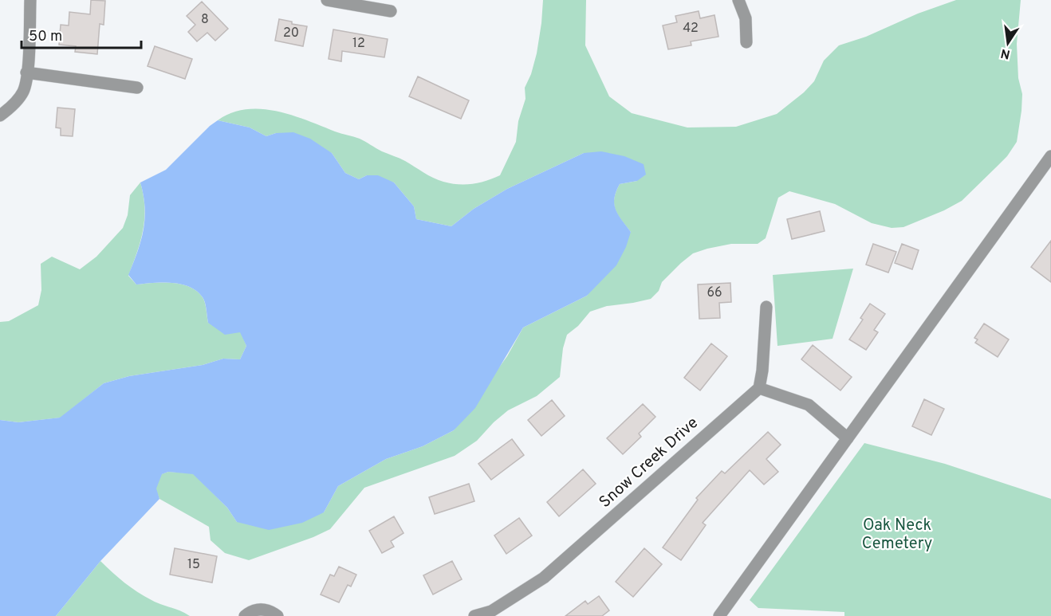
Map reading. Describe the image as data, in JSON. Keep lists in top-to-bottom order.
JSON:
{
  "streets": {
    "street": ["Snow Creek Drive"]
  },
  "parks": ["Oak Neck Cemetery"],
  "house_numbers": [
    "8",
    "42",
    "20",
    "12",
    "66",
    "15"
  ],
  "scale_bar": "50 m",
  "north": "bottom"
}
